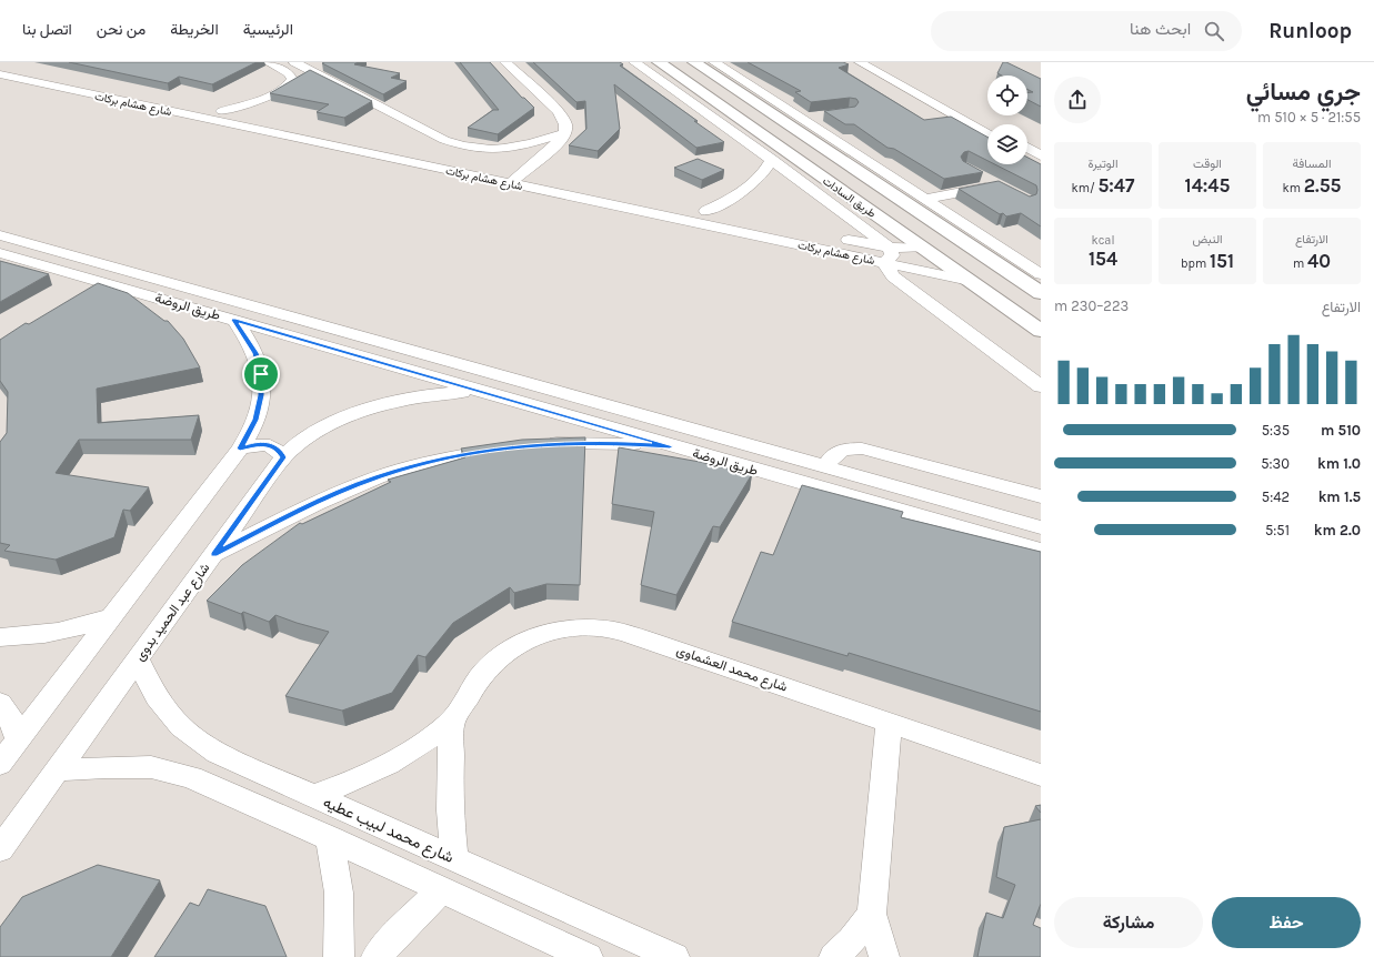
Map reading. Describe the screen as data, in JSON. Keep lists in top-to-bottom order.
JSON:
{
  "streets": {
    "main road": ["طريق السادات"],
    "street": [
      "شارع هشام بركات",
      "طريق الروضة",
      "شارع عبد الحميد بدوى",
      "شارع محمد العشماوى",
      "شارع محمد لبيب عطيه"
    ]
  },
  "crossings": [
    ["شارع هشام بركات", "طريق السادات"],
    ["طريق الروضة", "شارع عبد الحميد بدوى"],
    ["شارع عبد الحميد بدوى", "شارع محمد لبيب عطيه"],
    ["شارع محمد العشماوى", "شارع محمد لبيب عطيه"]
  ],
  "page": {
    "header": "Runloop",
    "search": "ابحث هنا",
    "nav": [
      "الرئيسية",
      "الخريطة",
      "من نحن",
      "اتصل بنا"
    ],
    "heading": ["جري مسائي", "21:55 · 5 × 510 m"],
    "stats": [
      ["المسافة", "2.55 km"],
      ["الوقت", "14:45"],
      ["الوتيرة", "5:47 /km"],
      ["الارتفاع", "40 m"],
      ["النبض", "151 bpm"],
      ["kcal", "154"]
    ],
    "chart": ["الارتفاع", "223–230 m"],
    "list": [
      {
        "name": "510 m",
        "note": "5:35"
      },
      {
        "name": "1.0 km",
        "note": "5:30"
      },
      {
        "name": "1.5 km",
        "note": "5:42"
      },
      {
        "name": "2.0 km",
        "note": "5:51"
      }
    ],
    "buttons": ["حفظ", "مشاركة"]
  }
}
